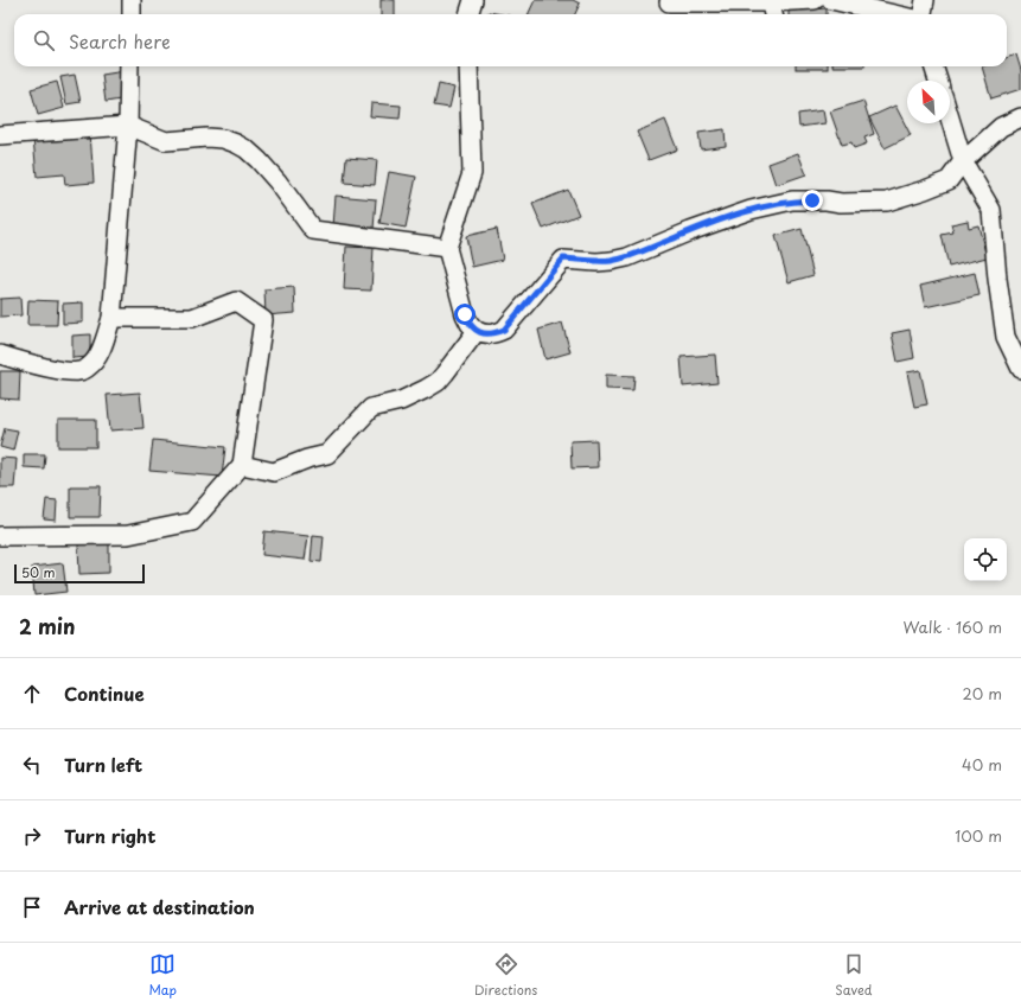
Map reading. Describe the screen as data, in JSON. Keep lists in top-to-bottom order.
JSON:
{
  "scale_bar": "50 m",
  "north": "top left",
  "page": {
    "search": "Search here",
    "scale": "50 m",
    "heading": ["2 min", "Walk · 160 m"],
    "list": [
      ["Continue", "20 m"],
      ["Turn left", "40 m"],
      ["Turn right", "100 m"],
      "Arrive at destination"
    ],
    "nav": ["Map", "Directions", "Saved"]
  }
}
